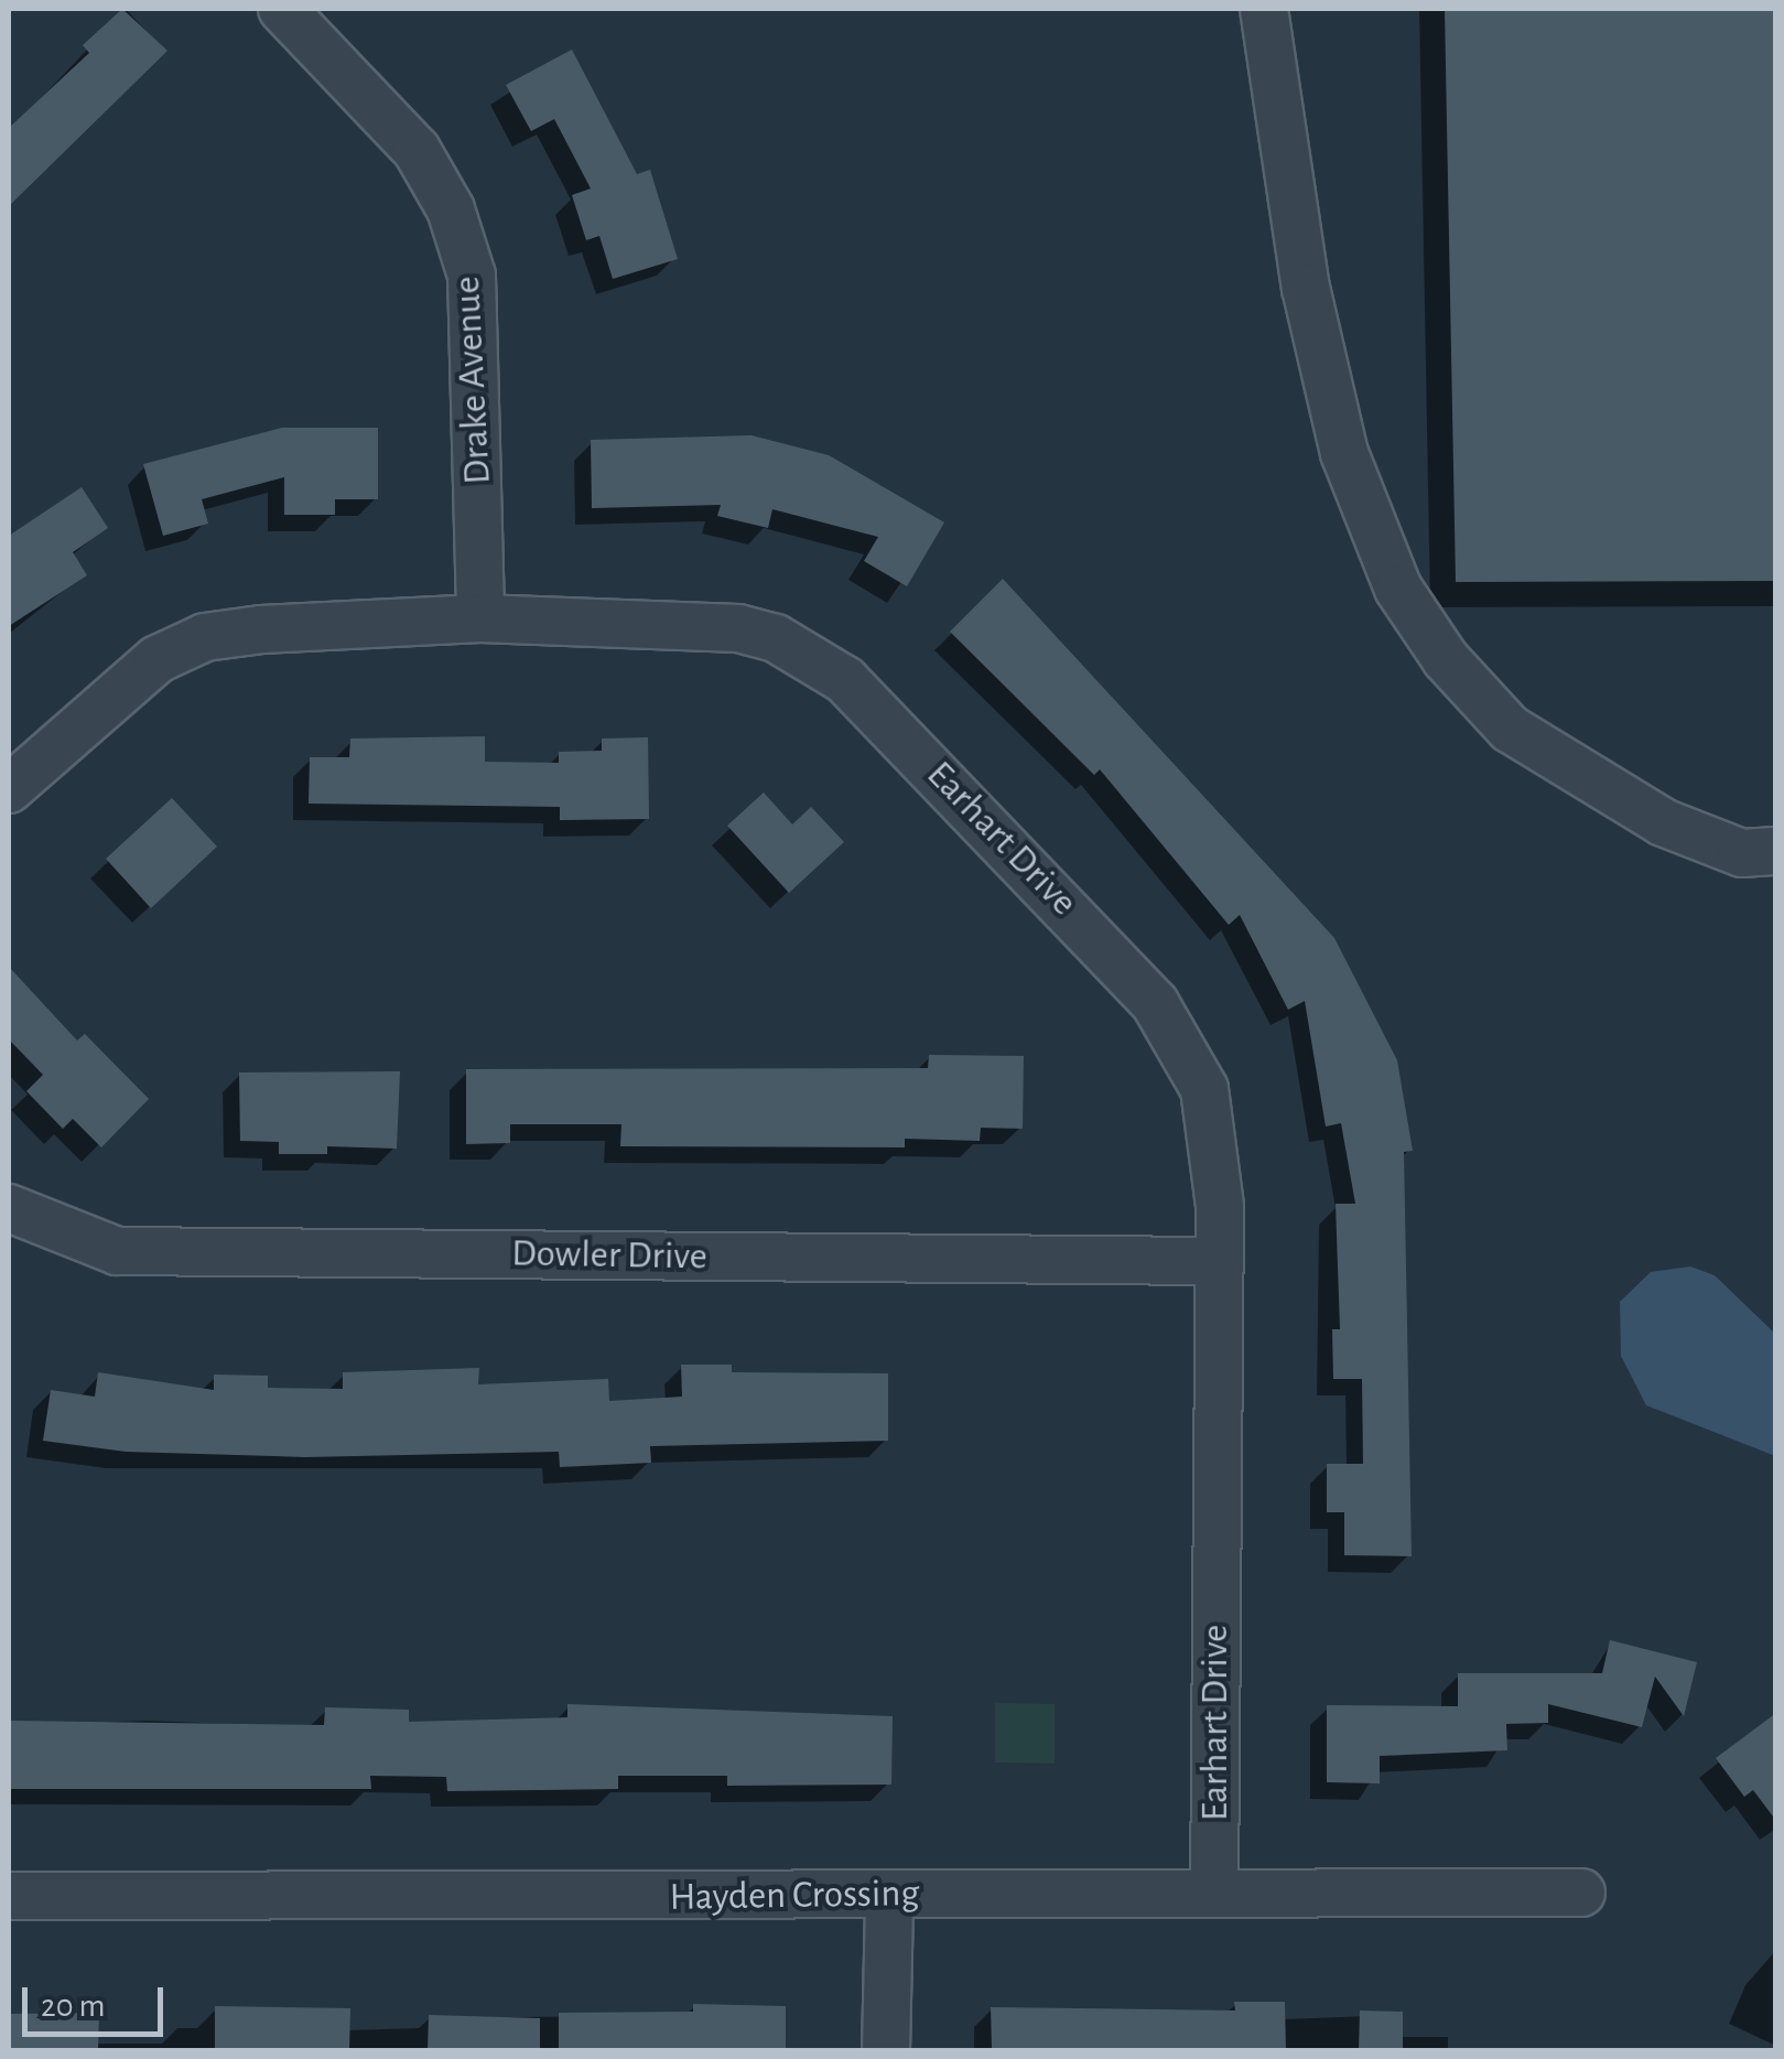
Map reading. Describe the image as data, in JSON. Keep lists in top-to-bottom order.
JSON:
{
  "streets": {
    "street": [
      "Drake Avenue",
      "Earhart Drive",
      "Dowler Drive",
      "Hayden Crossing"
    ]
  },
  "crossings": [
    ["Drake Avenue", "Earhart Drive"],
    ["Earhart Drive", "Dowler Drive"],
    ["Earhart Drive", "Hayden Crossing"]
  ],
  "scale_bar": "20 m"
}
